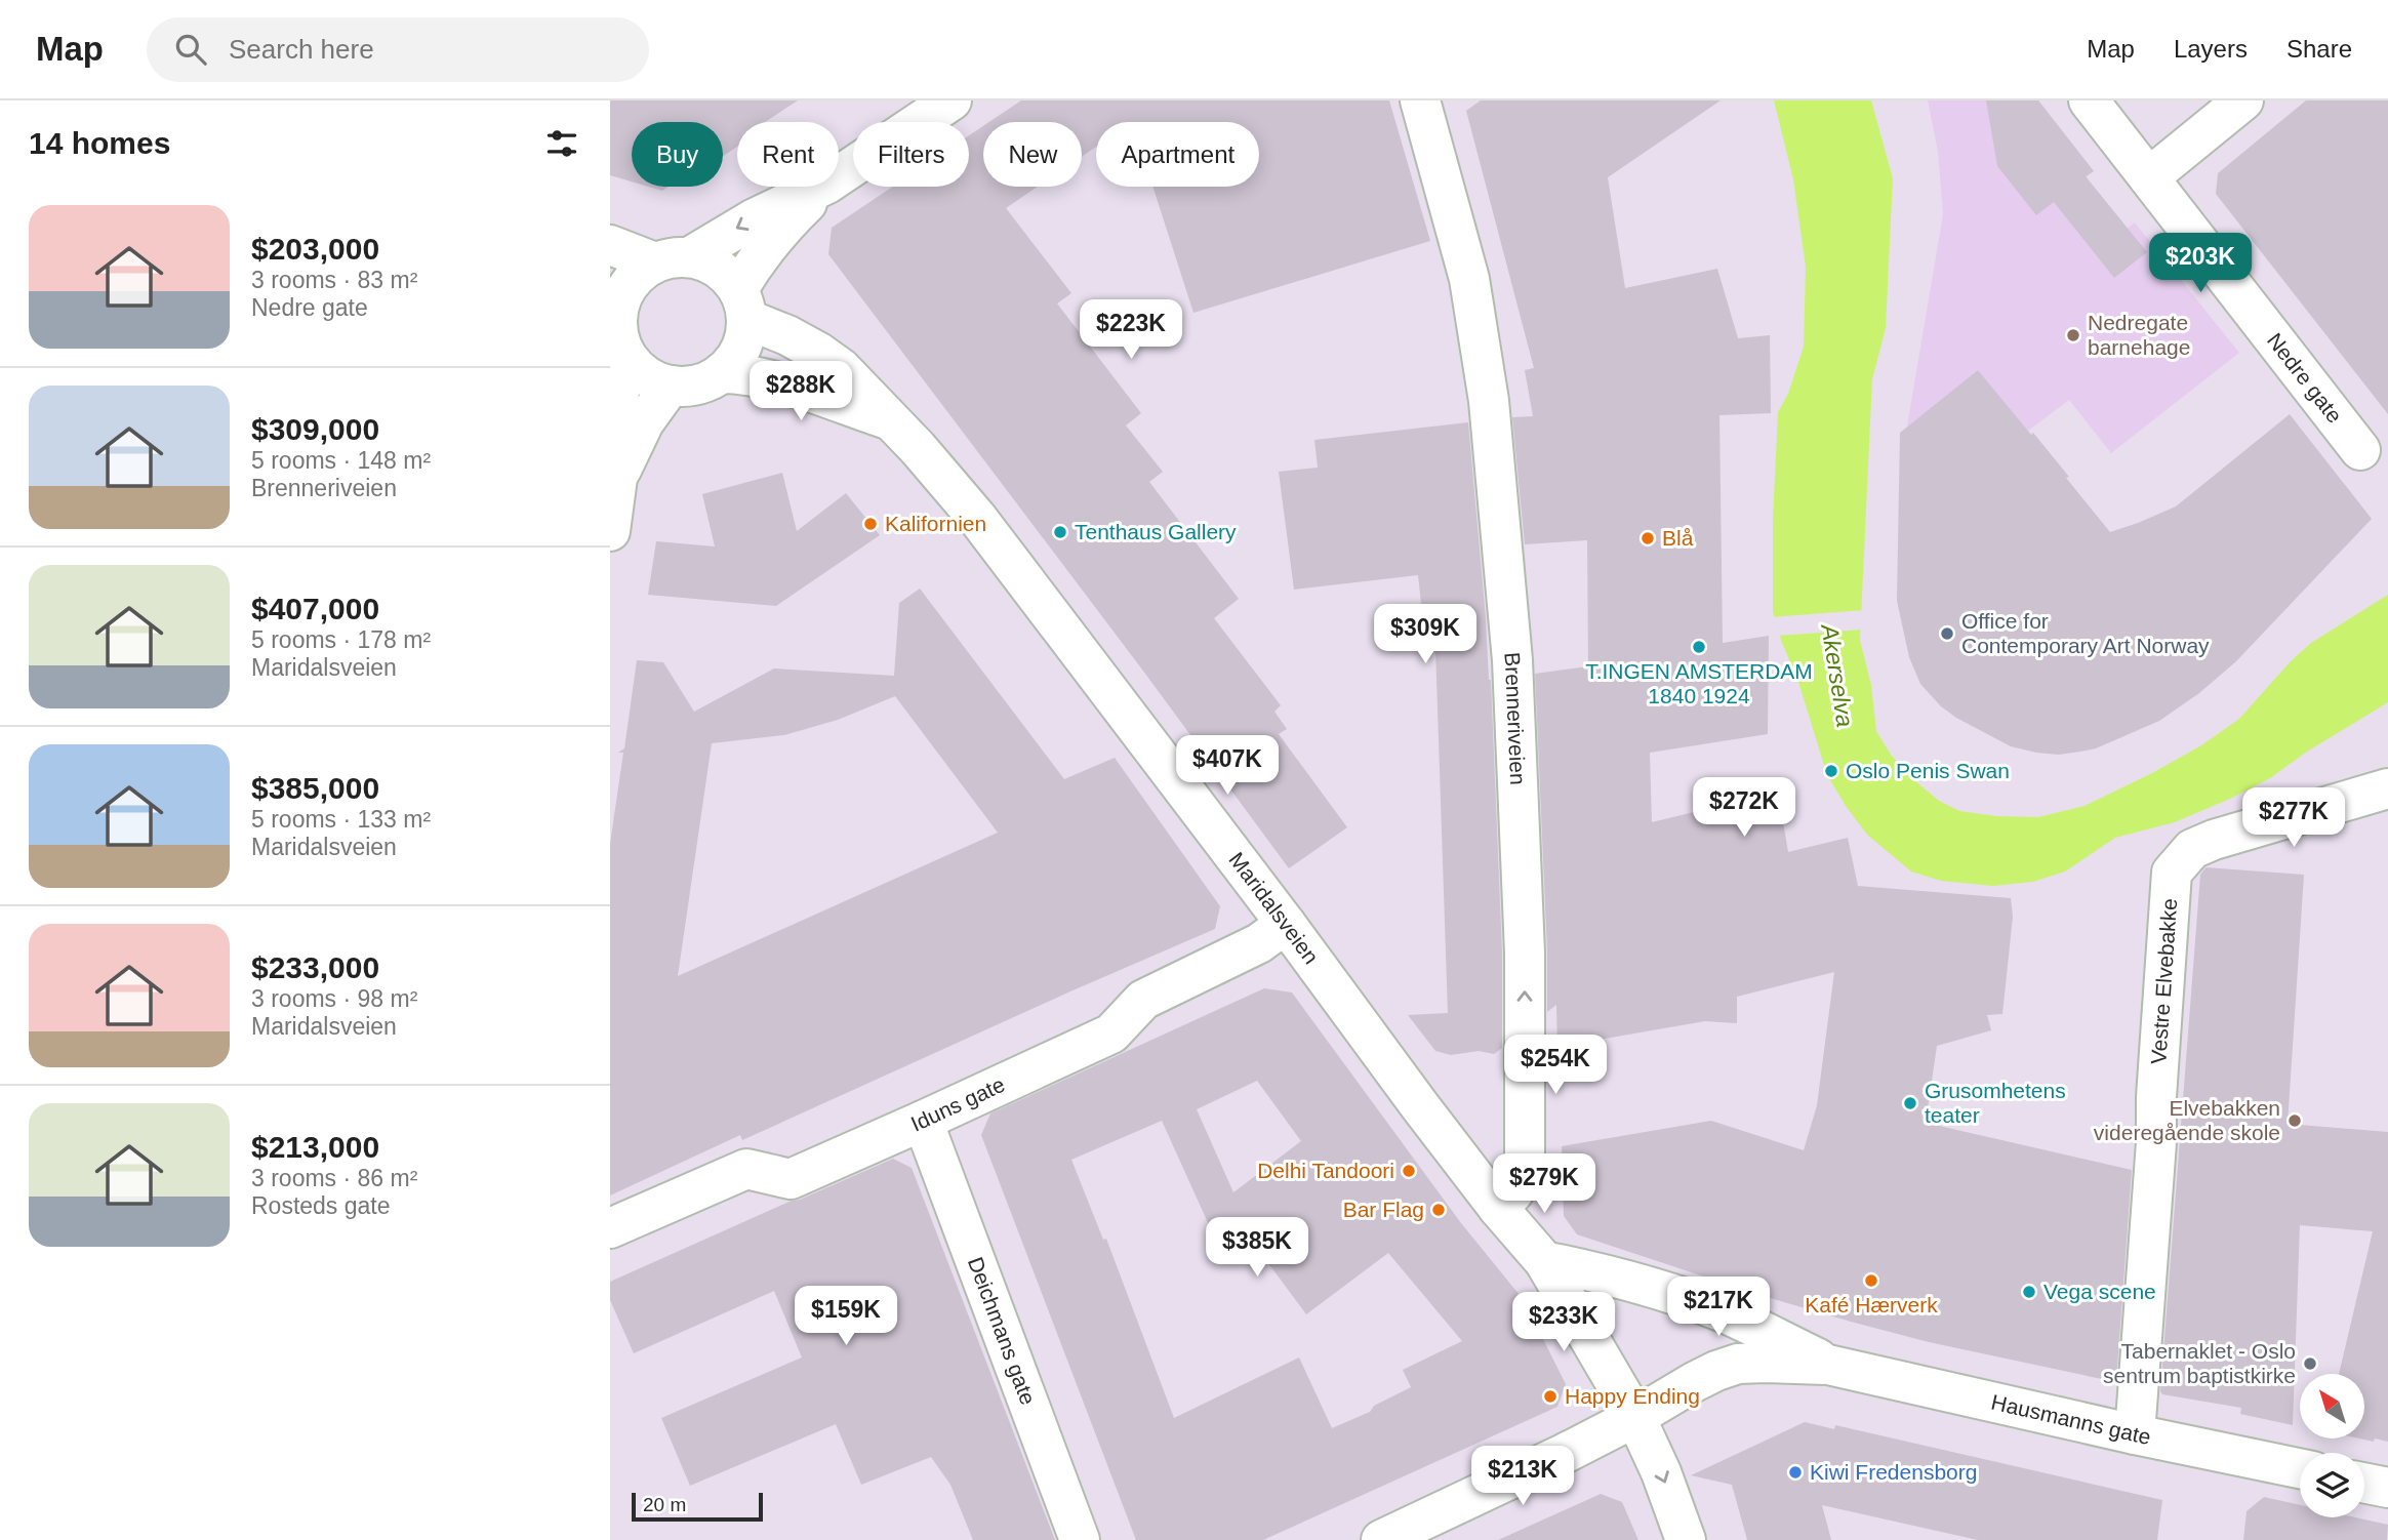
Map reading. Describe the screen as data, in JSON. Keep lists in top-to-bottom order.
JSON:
{
  "streets": {
    "street": [
      "Nedre gate",
      "Brenneriveien",
      "Maridalsveien",
      "Vestre Elvebakke",
      "Iduns gate",
      "Deichmans gate",
      "Hausmanns gate"
    ]
  },
  "crossings": [
    ["Brenneriveien", "Maridalsveien"],
    ["Maridalsveien", "Iduns gate"],
    ["Maridalsveien", "Hausmanns gate"],
    ["Vestre Elvebakke", "Hausmanns gate"],
    ["Iduns gate", "Deichmans gate"]
  ],
  "one_way": ["Brenneriveien"],
  "water": ["Akerselva"],
  "places": [
    "Nedregate barnehage",
    "Kalifornien",
    "Tenthaus Gallery",
    "Blå",
    "Office for Contemporary Art Norway",
    "T.INGEN AMSTERDAM 1840 1924",
    "Oslo Penis Swan",
    "Grusomhetens teater",
    "Elvebakken videregående skole",
    "Delhi Tandoori",
    "Bar Flag",
    "Kafé Hærverk",
    "Vega scene",
    "Tabernaklet - Oslo sentrum baptistkirke",
    "Happy Ending",
    "Kiwi Fredensborg"
  ],
  "scale_bar": "20 m",
  "north": "top left",
  "page": {
    "header": "Map",
    "search": "Search here",
    "nav": ["Map", "Layers", "Share"],
    "heading": "14 homes",
    "chip": [
      "Buy",
      "Rent",
      "Filters",
      "New",
      "Apartment"
    ],
    "list": [
      {
        "name": "$203,000",
        "note": "3 rooms · 83 m² · Nedre gate"
      },
      {
        "name": "$309,000",
        "note": "5 rooms · 148 m² · Brenneriveien"
      },
      {
        "name": "$407,000",
        "note": "5 rooms · 178 m² · Maridalsveien"
      },
      {
        "name": "$385,000",
        "note": "5 rooms · 133 m² · Maridalsveien"
      },
      {
        "name": "$233,000",
        "note": "3 rooms · 98 m² · Maridalsveien"
      },
      {
        "name": "$213,000",
        "note": "3 rooms · 86 m² · Rosteds gate"
      }
    ],
    "price": [
      "$203K",
      "$223K",
      "$288K",
      "$309K",
      "$407K",
      "$272K",
      "$277K",
      "$254K",
      "$279K",
      "$385K",
      "$217K",
      "$159K",
      "$233K",
      "$213K"
    ],
    "scale": "20 m"
  }
}
